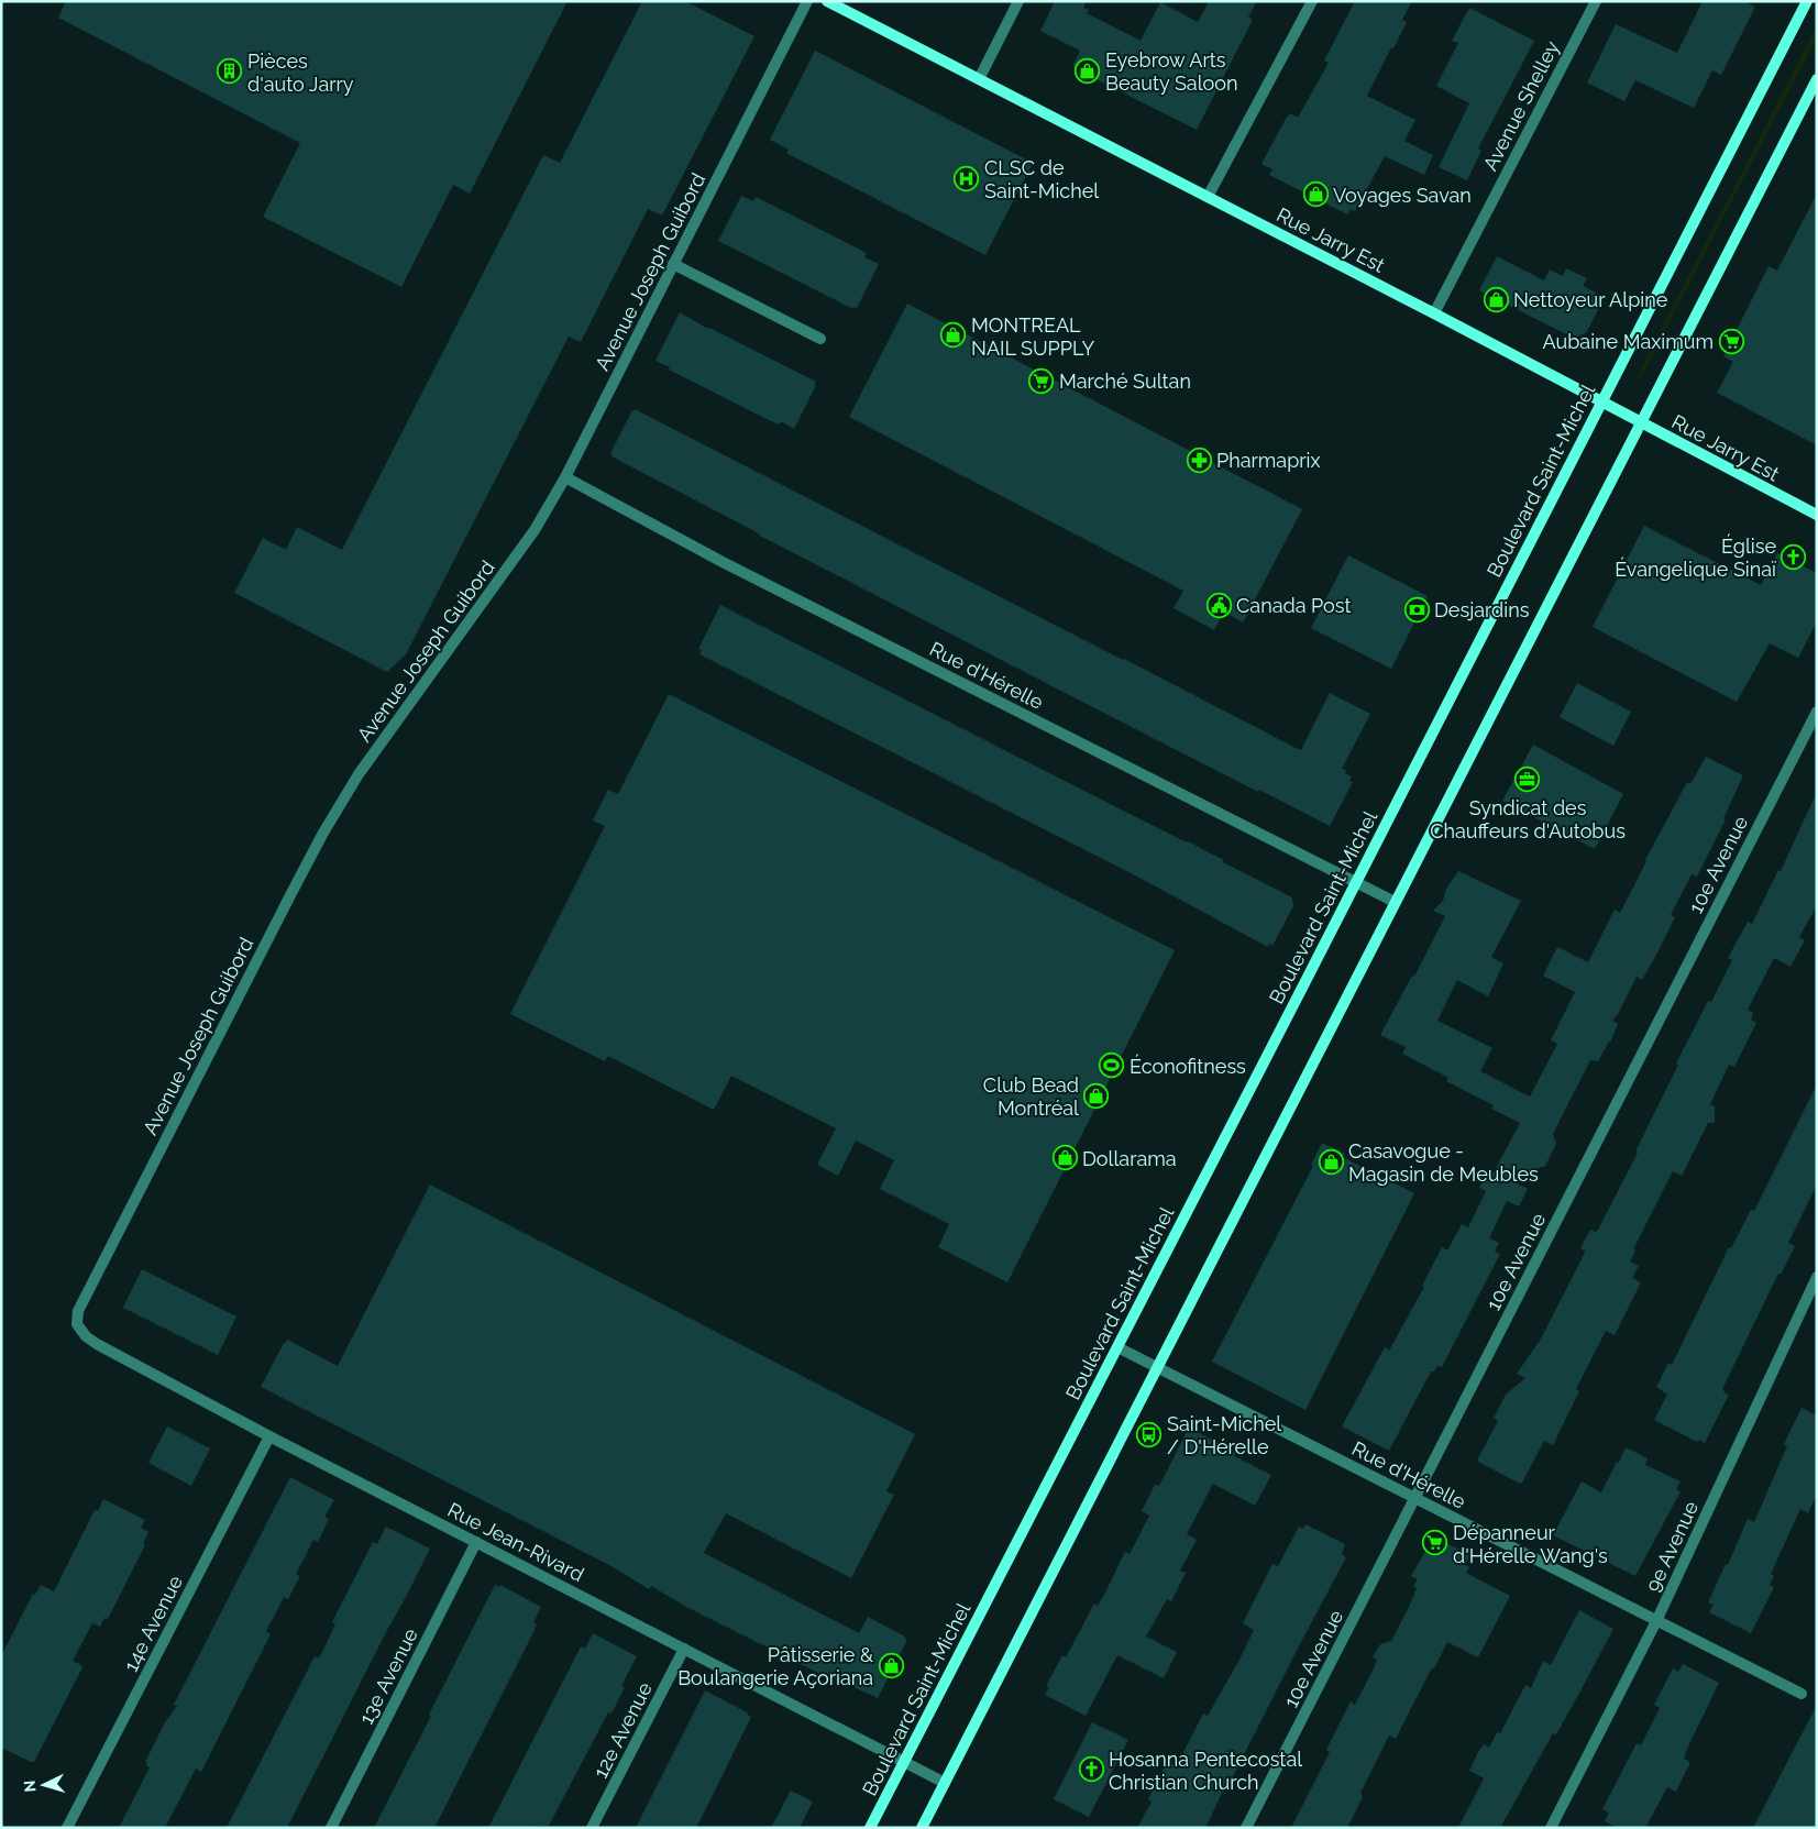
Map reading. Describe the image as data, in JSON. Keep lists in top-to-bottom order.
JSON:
{
  "streets": {
    "main road": ["Rue Jarry Est", "Boulevard Saint-Michel"],
    "street": [
      "Avenue Shelley",
      "Avenue Joseph Guibord",
      "Rue d'Hérelle",
      "10e Avenue",
      "Rue Jean-Rivard",
      "9e Avenue",
      "14e Avenue",
      "13e Avenue",
      "12e Avenue"
    ]
  },
  "crossings": [
    ["Avenue Shelley", "Rue Jarry Est"],
    ["Rue Jarry Est", "Boulevard Saint-Michel"],
    ["Avenue Joseph Guibord", "Rue d'Hérelle"],
    ["Avenue Joseph Guibord", "Rue Jean-Rivard"],
    ["Boulevard Saint-Michel", "Rue d'Hérelle"],
    ["Boulevard Saint-Michel", "Rue Jean-Rivard"],
    ["Rue d'Hérelle", "10e Avenue"],
    ["Rue d'Hérelle", "9e Avenue"],
    ["Rue Jean-Rivard", "14e Avenue"],
    ["Rue Jean-Rivard", "13e Avenue"],
    ["Rue Jean-Rivard", "12e Avenue"]
  ],
  "places": {
    "shop": [
      "Eyebrow Arts Beauty Saloon",
      "Voyages Savan",
      "Nettoyeur Alpine",
      "MONTREAL NAIL SUPPLY",
      "Club Bead Montréal",
      "Dollarama",
      "Casavogue - Magasin de Meubles",
      "Pâtisserie & Boulangerie Açoriana"
    ],
    "building": ["Pièces d'auto Jarry"],
    "hospital": ["CLSC de Saint-Michel"],
    "supermarket": ["Aubaine Maximum", "Marché Sultan", "Dépanneur d'Hérelle Wang's"],
    "pharmacy": ["Pharmaprix"],
    "church": ["Église Évangelique Sinaï", "Hosanna Pentecostal Christian Church"],
    "public building": ["Canada Post"],
    "bank": ["Desjardins"],
    "office": ["Syndicat des Chauffeurs d'Autobus"],
    "sports": ["Éconofitness"],
    "bus stop": ["Saint-Michel / D'Hérelle"]
  },
  "north": "left"
}
